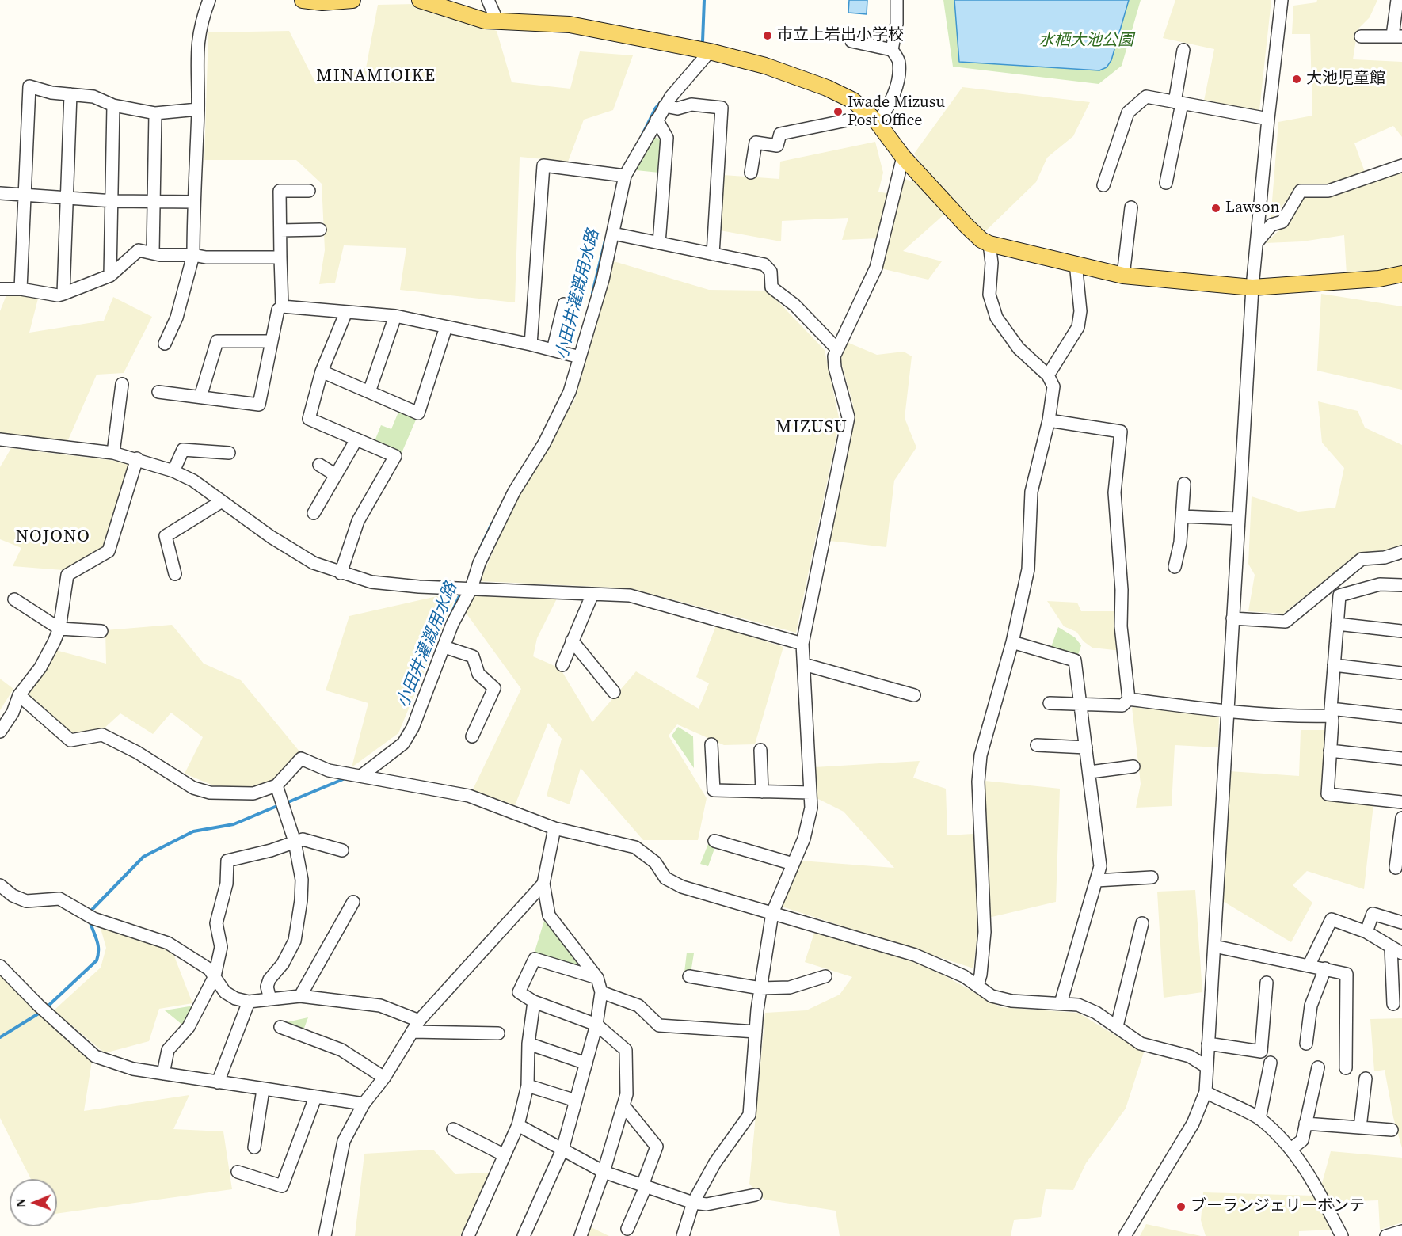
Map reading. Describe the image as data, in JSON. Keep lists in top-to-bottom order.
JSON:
{
  "districts": ["MINAMIOIKE", "MIZUSU", "NOJONO"],
  "water": ["小田井灌漑用水路"],
  "parks": ["水栖大池公園"],
  "places": [
    "市立上岩出小学校",
    "大池児童館",
    "Iwade Mizusu Post Office",
    "Lawson",
    "ブーランジェリーボンテ"
  ],
  "north": "left"
}
